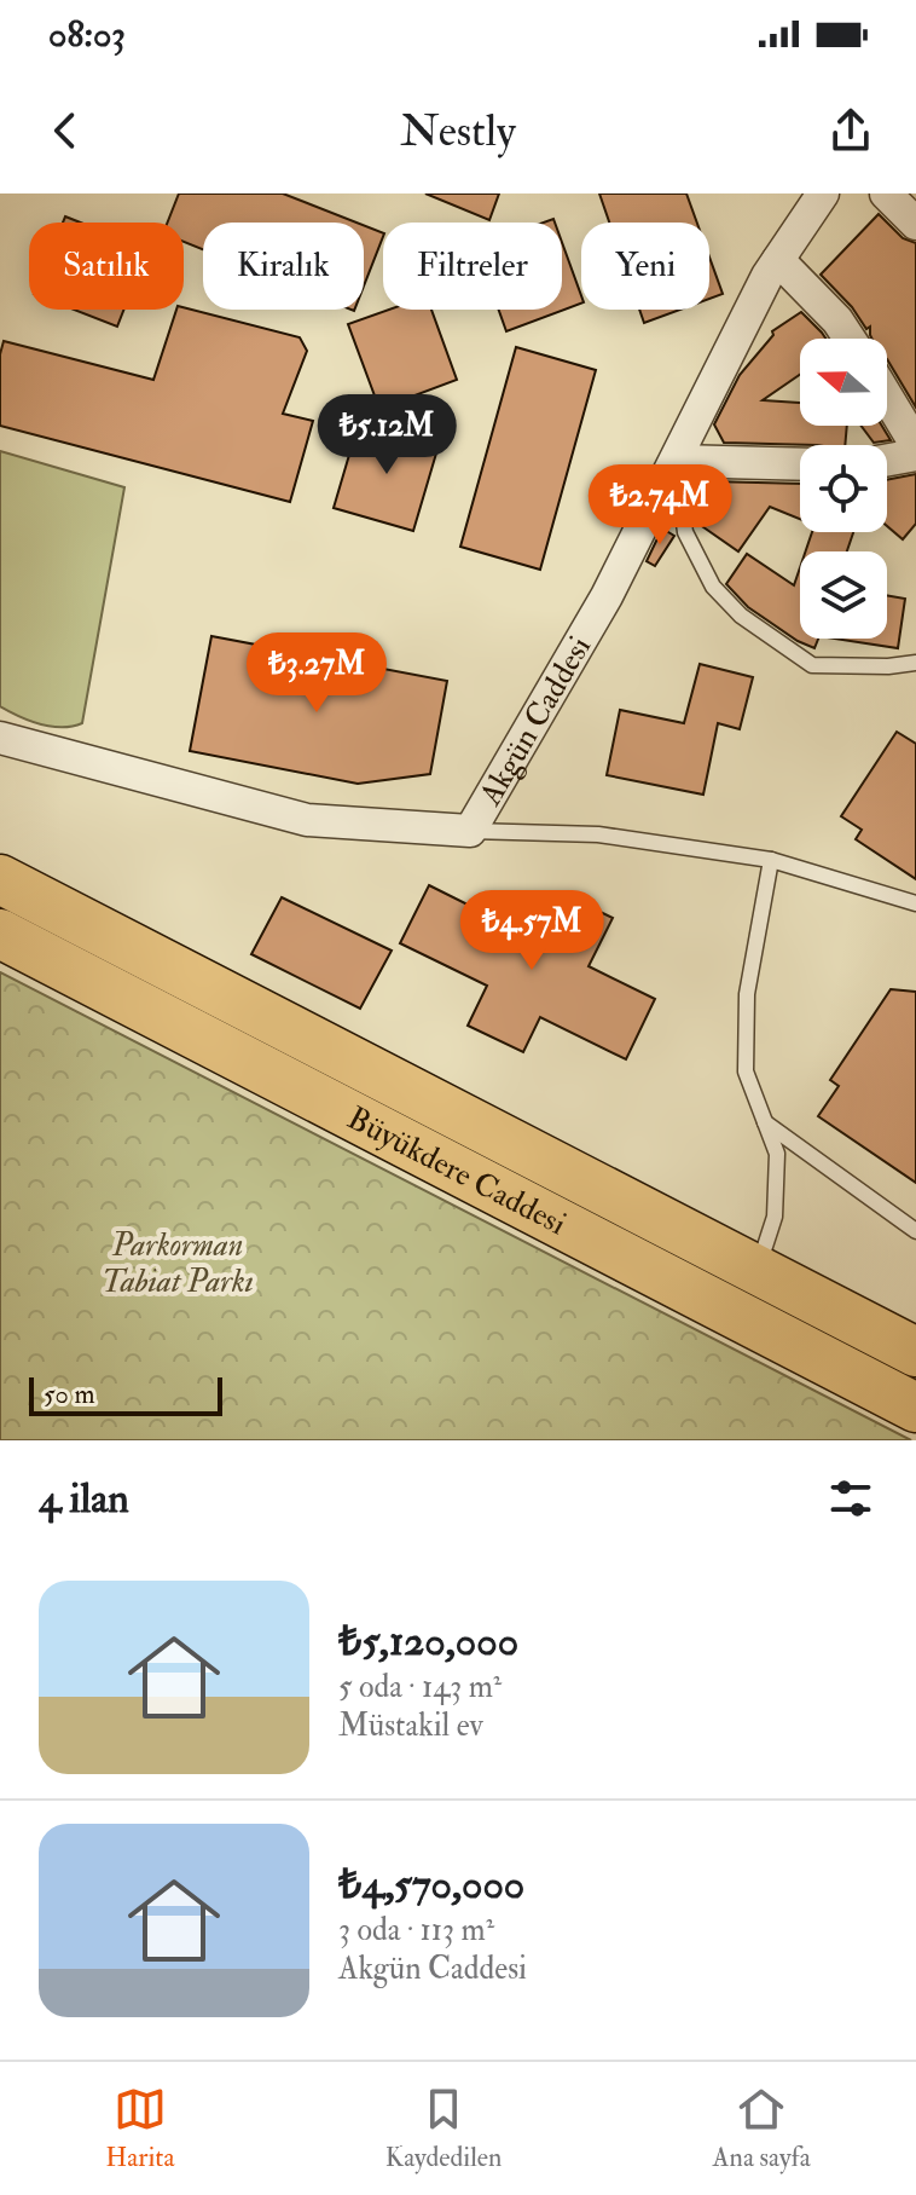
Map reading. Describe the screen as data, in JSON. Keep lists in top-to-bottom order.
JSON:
{
  "streets": {
    "main road": ["Büyükdere Caddesi"],
    "street": ["Akgün Caddesi"]
  },
  "parks": ["Parkorman Tabiat Parkı"],
  "scale_bar": "50 m",
  "north": "left",
  "page": {
    "status": "08:03",
    "header": "Nestly",
    "chip": [
      "Satılık",
      "Kiralık",
      "Filtreler",
      "Yeni"
    ],
    "price": [
      "₺5.12M",
      "₺2.74M",
      "₺3.27M",
      "₺4.57M"
    ],
    "scale": "50 m",
    "heading": "4 ilan",
    "list": [
      {
        "name": "₺5,120,000",
        "note": "5 oda · 143 m² · Müstakil ev"
      },
      {
        "name": "₺4,570,000",
        "note": "3 oda · 113 m² · Akgün Caddesi"
      }
    ],
    "tabs": ["Harita", "Kaydedilen", "Ana sayfa"]
  }
}
